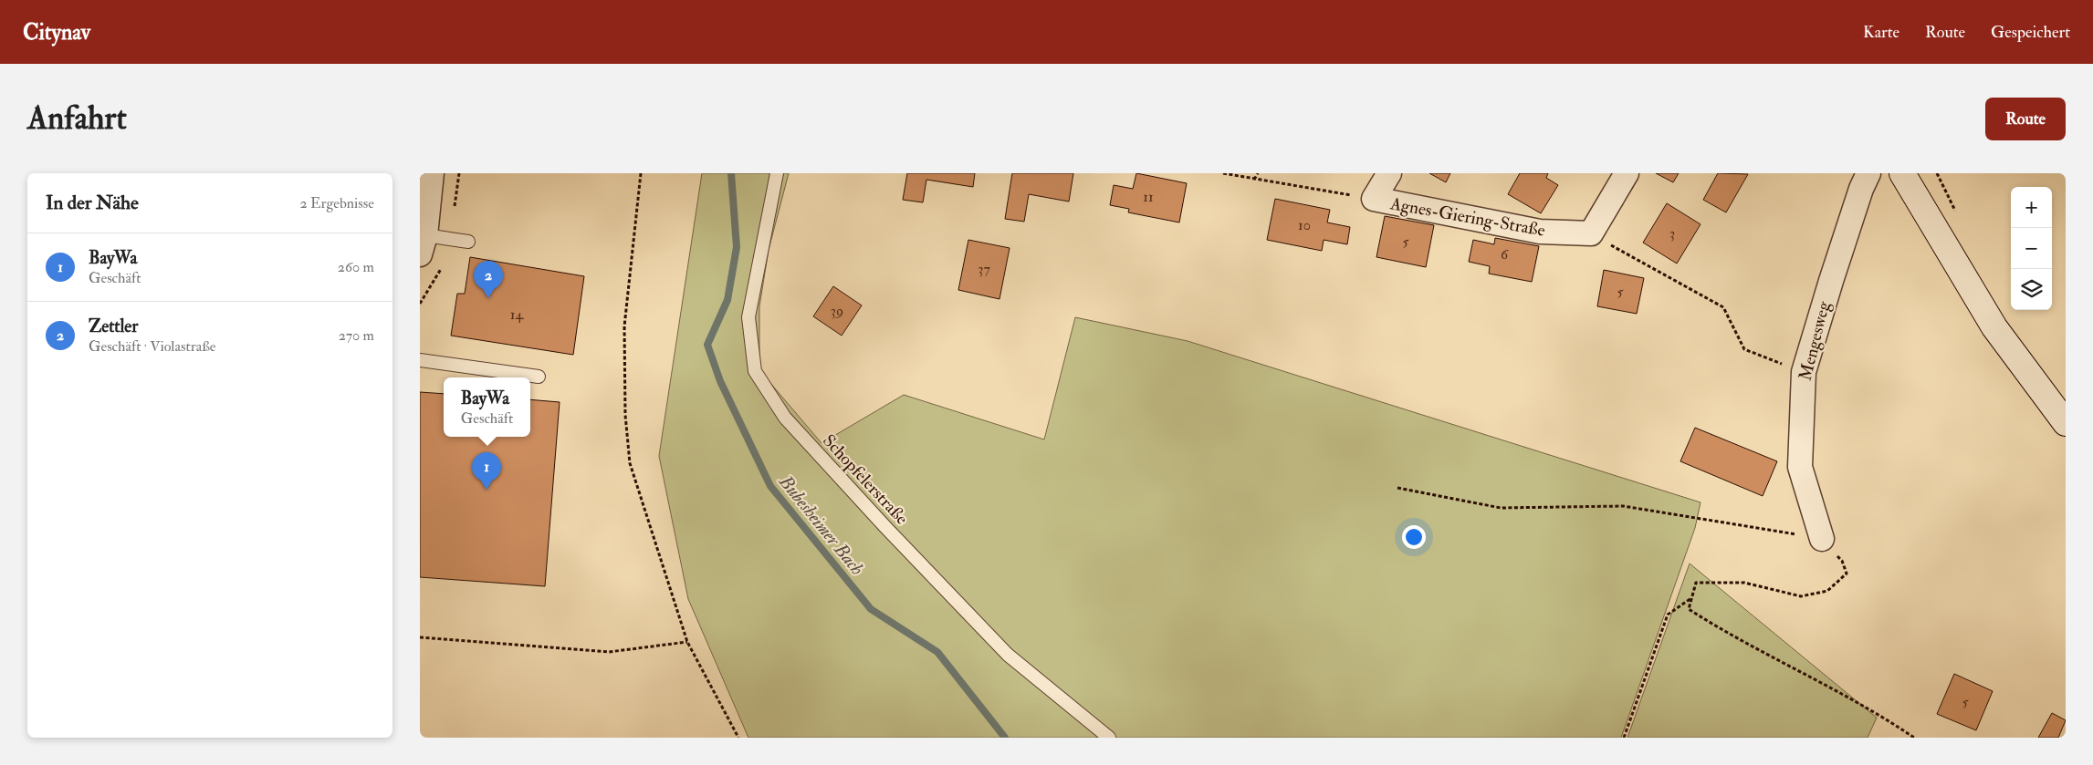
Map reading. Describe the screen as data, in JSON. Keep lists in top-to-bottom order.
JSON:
{
  "streets": {
    "street": ["Agnes-Giering-Straße", "Mengesweg"],
    "lane": ["Schopfelerstraße"]
  },
  "water": ["Bubesheimer Bach"],
  "house_numbers": [
    "11",
    "10",
    "3",
    "5",
    "6",
    "37",
    "5",
    "39",
    "14",
    "5"
  ],
  "page": {
    "header": "Citynav",
    "nav": ["Karte", "Route", "Gespeichert"],
    "buttons": "Route",
    "title": "Anfahrt",
    "heading": ["In der Nähe", "2 Ergebnisse"],
    "map_buttons": ["+", "−"],
    "list": [
      {
        "mark": "1",
        "name": "BayWa",
        "note": "Geschäft",
        "value": "260 m"
      },
      {
        "mark": "2",
        "name": "Zettler",
        "note": "Geschäft · Violastraße",
        "value": "270 m"
      }
    ],
    "pins": ["2", "1"],
    "popup": ["BayWa", "Geschäft"]
  }
}
